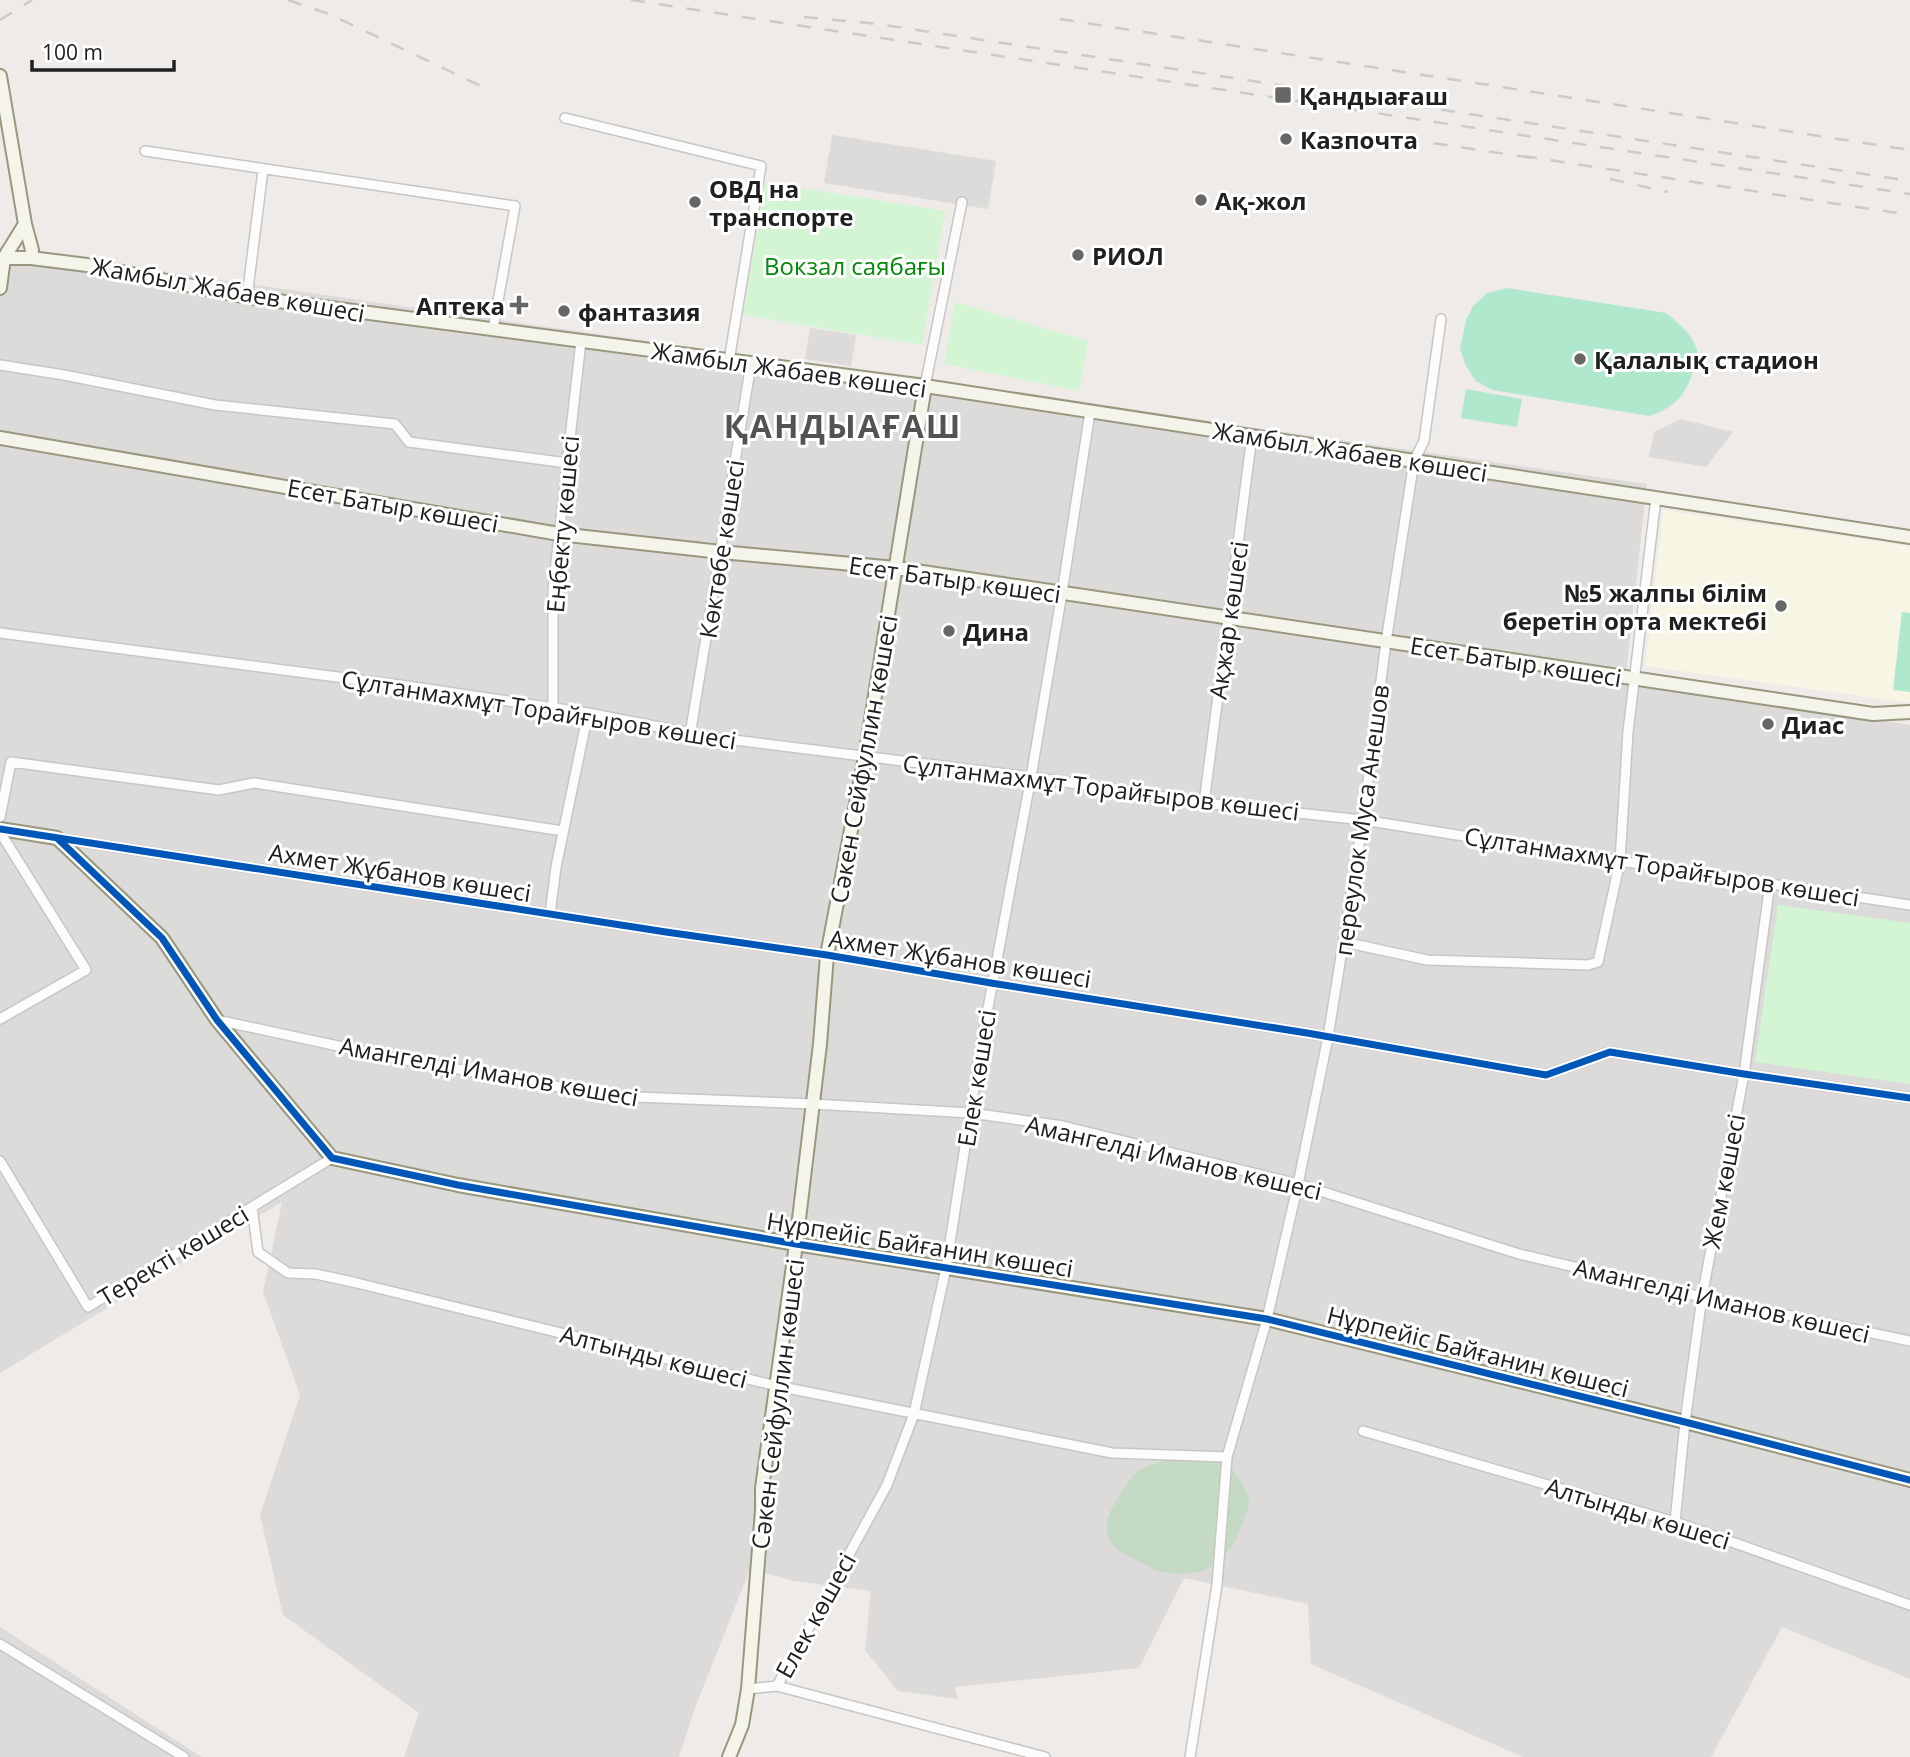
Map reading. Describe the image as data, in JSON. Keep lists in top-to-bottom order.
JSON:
{
  "streets": {
    "street": [
      "Жамбыл Жабаев көшесі",
      "Есет Батыр көшесі",
      "Еңбекту көшесі",
      "Көктөбе көшесі",
      "Ақжар көшесі",
      "Сұлтанмахмұт Торайғыров көшесі",
      "Сәкен Сейфуллин көшесі",
      "переулок Муса Анешов",
      "Ахмет Жұбанов көшесі",
      "Амангелді Иманов көшесі",
      "Елек көшесі",
      "Жем көшесі",
      "Нұрпейіс Байғанин көшесі",
      "Теректі көшесі",
      "Алтынды көшесі"
    ]
  },
  "crossings": [
    ["Жамбыл Жабаев көшесі", "Еңбекту көшесі"],
    ["Жамбыл Жабаев көшесі", "Көктөбе көшесі"],
    ["Жамбыл Жабаев көшесі", "Ақжар көшесі"],
    ["Жамбыл Жабаев көшесі", "Сәкен Сейфуллин көшесі"],
    ["Жамбыл Жабаев көшесі", "переулок Муса Анешов"],
    ["Жамбыл Жабаев көшесі", "Елек көшесі"],
    ["Есет Батыр көшесі", "Еңбекту көшесі"],
    ["Есет Батыр көшесі", "Көктөбе көшесі"],
    ["Есет Батыр көшесі", "Ақжар көшесі"],
    ["Есет Батыр көшесі", "Сәкен Сейфуллин көшесі"],
    ["Есет Батыр көшесі", "переулок Муса Анешов"],
    ["Есет Батыр көшесі", "Елек көшесі"],
    ["Еңбекту көшесі", "Сұлтанмахмұт Торайғыров көшесі"],
    ["Көктөбе көшесі", "Сұлтанмахмұт Торайғыров көшесі"],
    ["Ақжар көшесі", "Сұлтанмахмұт Торайғыров көшесі"],
    ["Сұлтанмахмұт Торайғыров көшесі", "Сәкен Сейфуллин көшесі"],
    ["Сұлтанмахмұт Торайғыров көшесі", "переулок Муса Анешов"],
    ["Сұлтанмахмұт Торайғыров көшесі", "Елек көшесі"],
    ["Сұлтанмахмұт Торайғыров көшесі", "Жем көшесі"],
    ["Сәкен Сейфуллин көшесі", "Ахмет Жұбанов көшесі"],
    ["Сәкен Сейфуллин көшесі", "Амангелді Иманов көшесі"],
    ["Сәкен Сейфуллин көшесі", "Елек көшесі"],
    ["Сәкен Сейфуллин көшесі", "Нұрпейіс Байғанин көшесі"],
    ["Сәкен Сейфуллин көшесі", "Алтынды көшесі"],
    ["переулок Муса Анешов", "Ахмет Жұбанов көшесі"],
    ["переулок Муса Анешов", "Амангелді Иманов көшесі"],
    ["переулок Муса Анешов", "Нұрпейіс Байғанин көшесі"],
    ["переулок Муса Анешов", "Алтынды көшесі"],
    ["Ахмет Жұбанов көшесі", "Елек көшесі"],
    ["Ахмет Жұбанов көшесі", "Жем көшесі"],
    ["Амангелді Иманов көшесі", "Елек көшесі"],
    ["Амангелді Иманов көшесі", "Жем көшесі"],
    ["Елек көшесі", "Нұрпейіс Байғанин көшесі"],
    ["Елек көшесі", "Алтынды көшесі"],
    ["Жем көшесі", "Нұрпейіс Байғанин көшесі"],
    ["Жем көшесі", "Алтынды көшесі"],
    ["Нұрпейіс Байғанин көшесі", "Теректі көшесі"],
    ["Теректі көшесі", "Алтынды көшесі"]
  ],
  "districts": ["ҚАНДЫАҒАШ"],
  "parks": ["Вокзал саябағы"],
  "places": {
    "transit": ["Қандыағаш"],
    "other": [
      "Казпочта",
      "Ақ-жол",
      "ОВД на транспорте",
      "РИОЛ",
      "фантазия",
      "Қалалық стадион",
      "№5 жалпы білім беретін орта мектебі",
      "Дина",
      "Диас"
    ],
    "health": ["Аптека"]
  },
  "scale_bar": "100 m"
}
